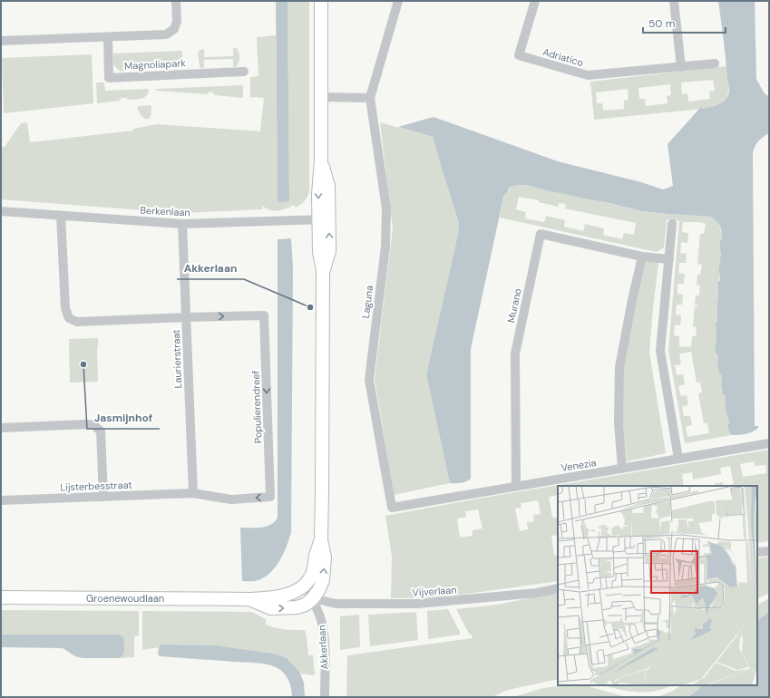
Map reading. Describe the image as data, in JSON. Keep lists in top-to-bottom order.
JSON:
{
  "streets": {
    "street": [
      "Adriatico",
      "Magnoliapark",
      "Berkenlaan",
      "Laguna",
      "Murano",
      "Laurierstraat",
      "Populierendreef",
      "Venezia",
      "Lijsterbesstraat",
      "Vijverlaan",
      "Groenewoudlaan",
      "Akkerlaan"
    ]
  },
  "crossings": [
    ["Berkenlaan", "Laurierstraat"],
    ["Laguna", "Venezia"],
    ["Murano", "Venezia"],
    ["Laurierstraat", "Populierendreef"],
    ["Laurierstraat", "Lijsterbesstraat"],
    ["Populierendreef", "Lijsterbesstraat"],
    ["Vijverlaan", "Groenewoudlaan"],
    ["Vijverlaan", "Akkerlaan"],
    ["Groenewoudlaan", "Akkerlaan"]
  ],
  "places": ["Akkerlaan", "Jasmijnhof"],
  "scale_bar": "50 m"
}
